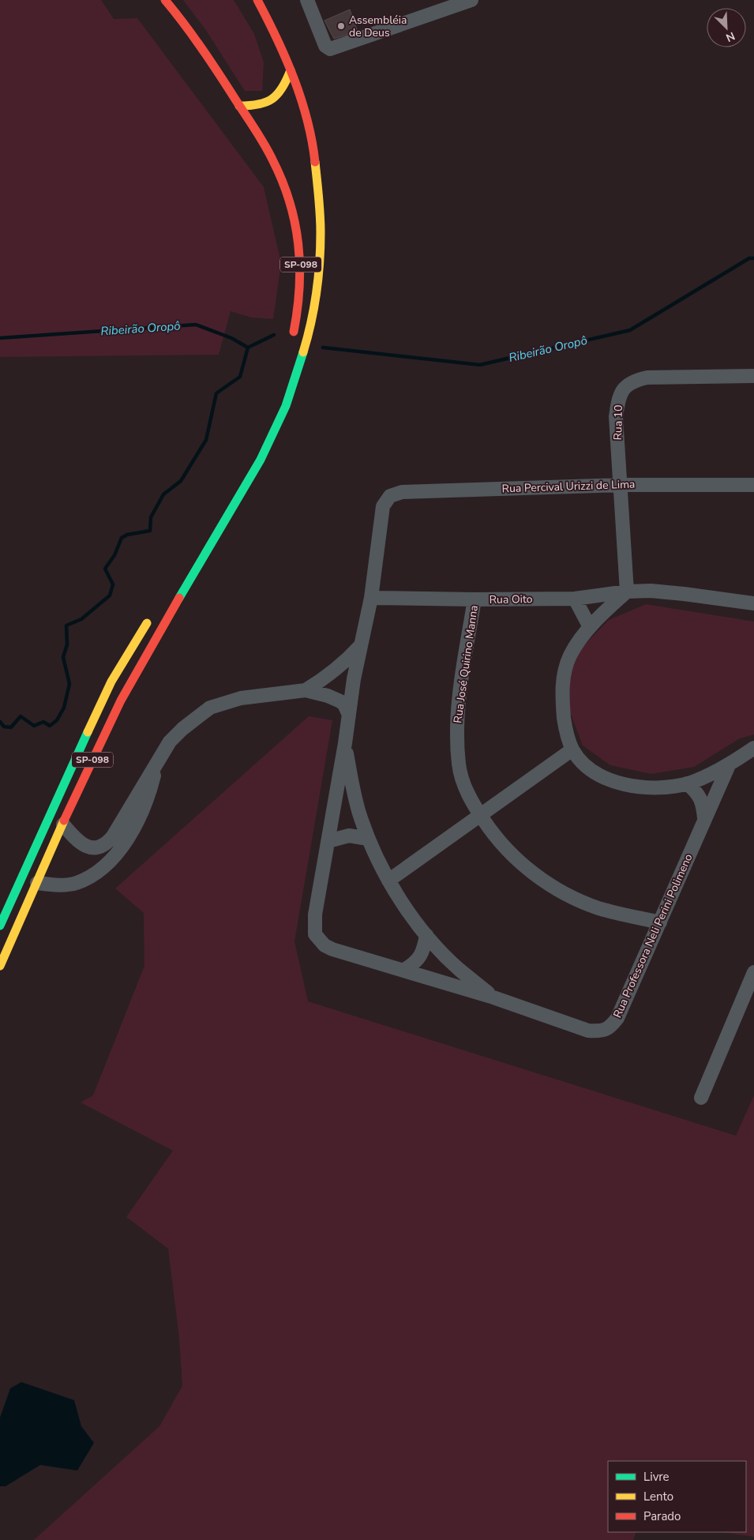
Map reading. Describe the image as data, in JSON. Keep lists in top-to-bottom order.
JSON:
{
  "streets": {
    "highway": ["SP-098"],
    "street": [
      "Rua 10",
      "Rua Percival Urizzi de Lima",
      "Rua Oito",
      "Rua José Quirino Manna",
      "Rua Professora Neli Perini Polimeno"
    ]
  },
  "crossings": [
    ["Rua 10", "Rua Percival Urizzi de Lima"],
    ["Rua 10", "Rua Oito"],
    ["Rua Percival Urizzi de Lima", "Rua Oito"],
    ["Rua Oito", "Rua José Quirino Manna"],
    ["Rua José Quirino Manna", "Rua Professora Neli Perini Polimeno"]
  ],
  "water": ["Ribeirão Oropô"],
  "places": ["Assembléia de Deus"],
  "legend": ["Livre", "Lento", "Parado"],
  "north": "bottom right"
}
